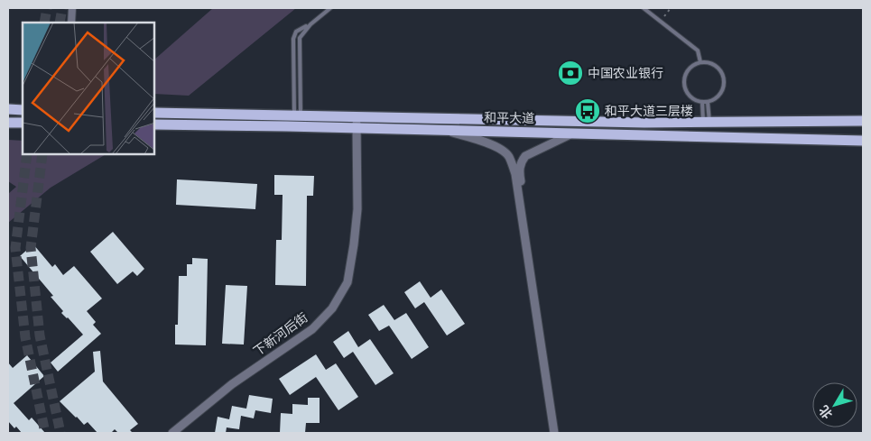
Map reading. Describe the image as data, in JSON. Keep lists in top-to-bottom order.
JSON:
{
  "streets": {
    "main road": ["和平大道"],
    "street": ["下新河后街"]
  },
  "crossings": [
    ["和平大道", "下新河后街"]
  ],
  "places": {
    "bank": ["中国农业银行"],
    "bus stop": ["和平大道三层楼"]
  },
  "north": "bottom left"
}
